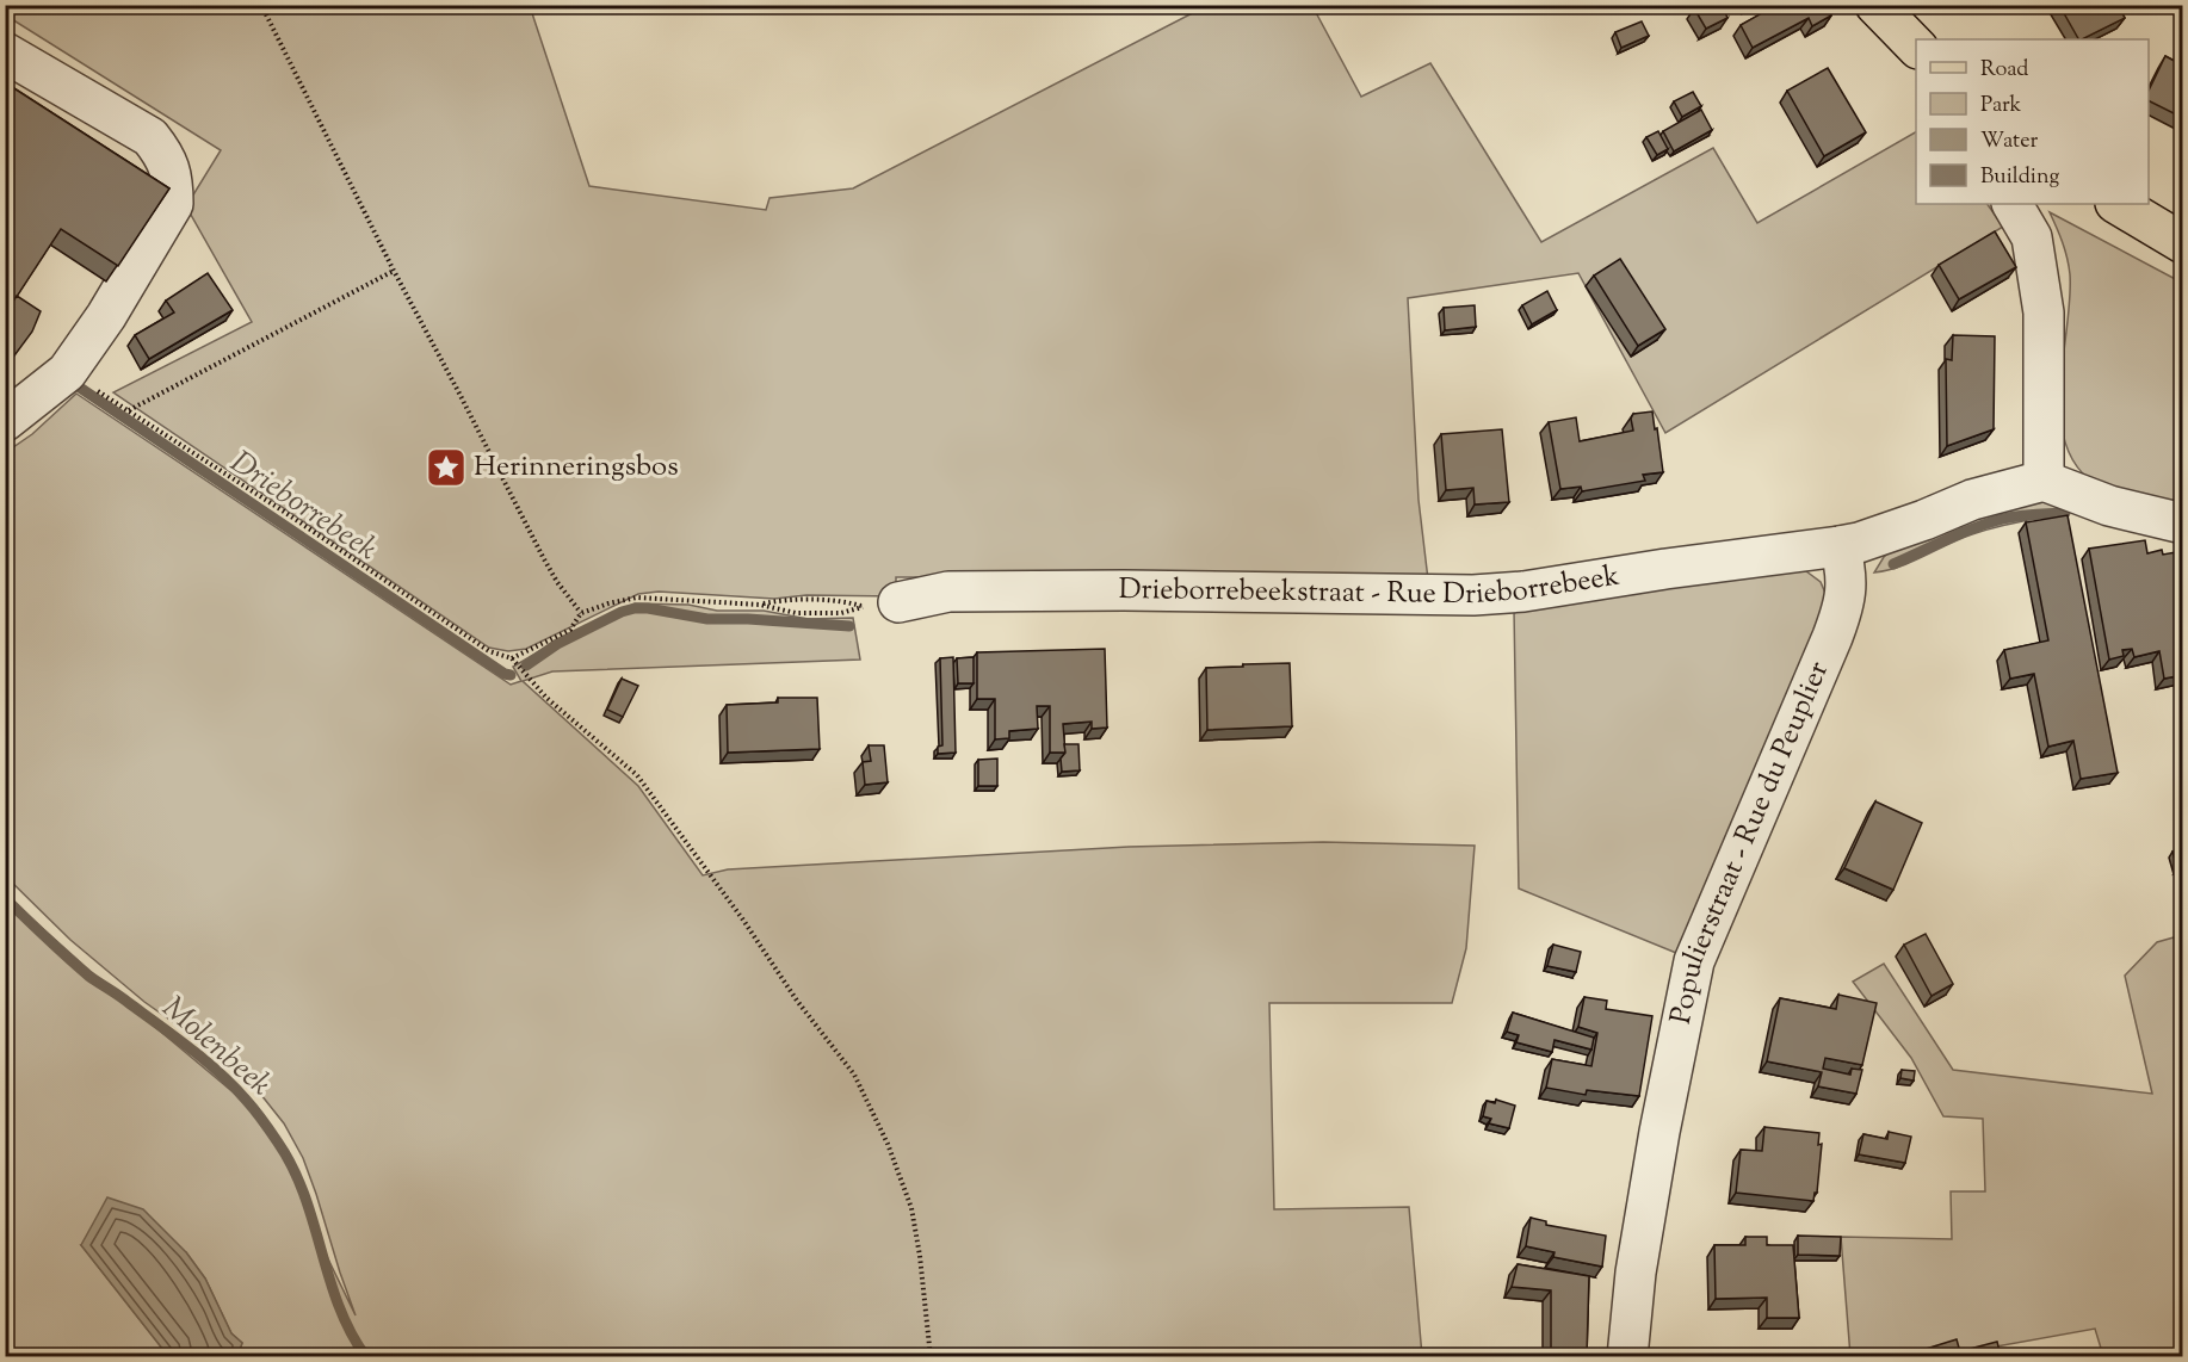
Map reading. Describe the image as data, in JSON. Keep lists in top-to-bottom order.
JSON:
{
  "streets": {
    "street": ["Drieborrebeekstraat - Rue Drieborrebeek", "Populierstraat - Rue du Peuplier"]
  },
  "crossings": [
    ["Drieborrebeekstraat - Rue Drieborrebeek", "Populierstraat - Rue du Peuplier"]
  ],
  "water": ["Drieborrebeek", "Molenbeek"],
  "places": {
    "place": ["Herinneringsbos"]
  },
  "legend": [
    "Road",
    "Park",
    "Water",
    "Building"
  ]
}
